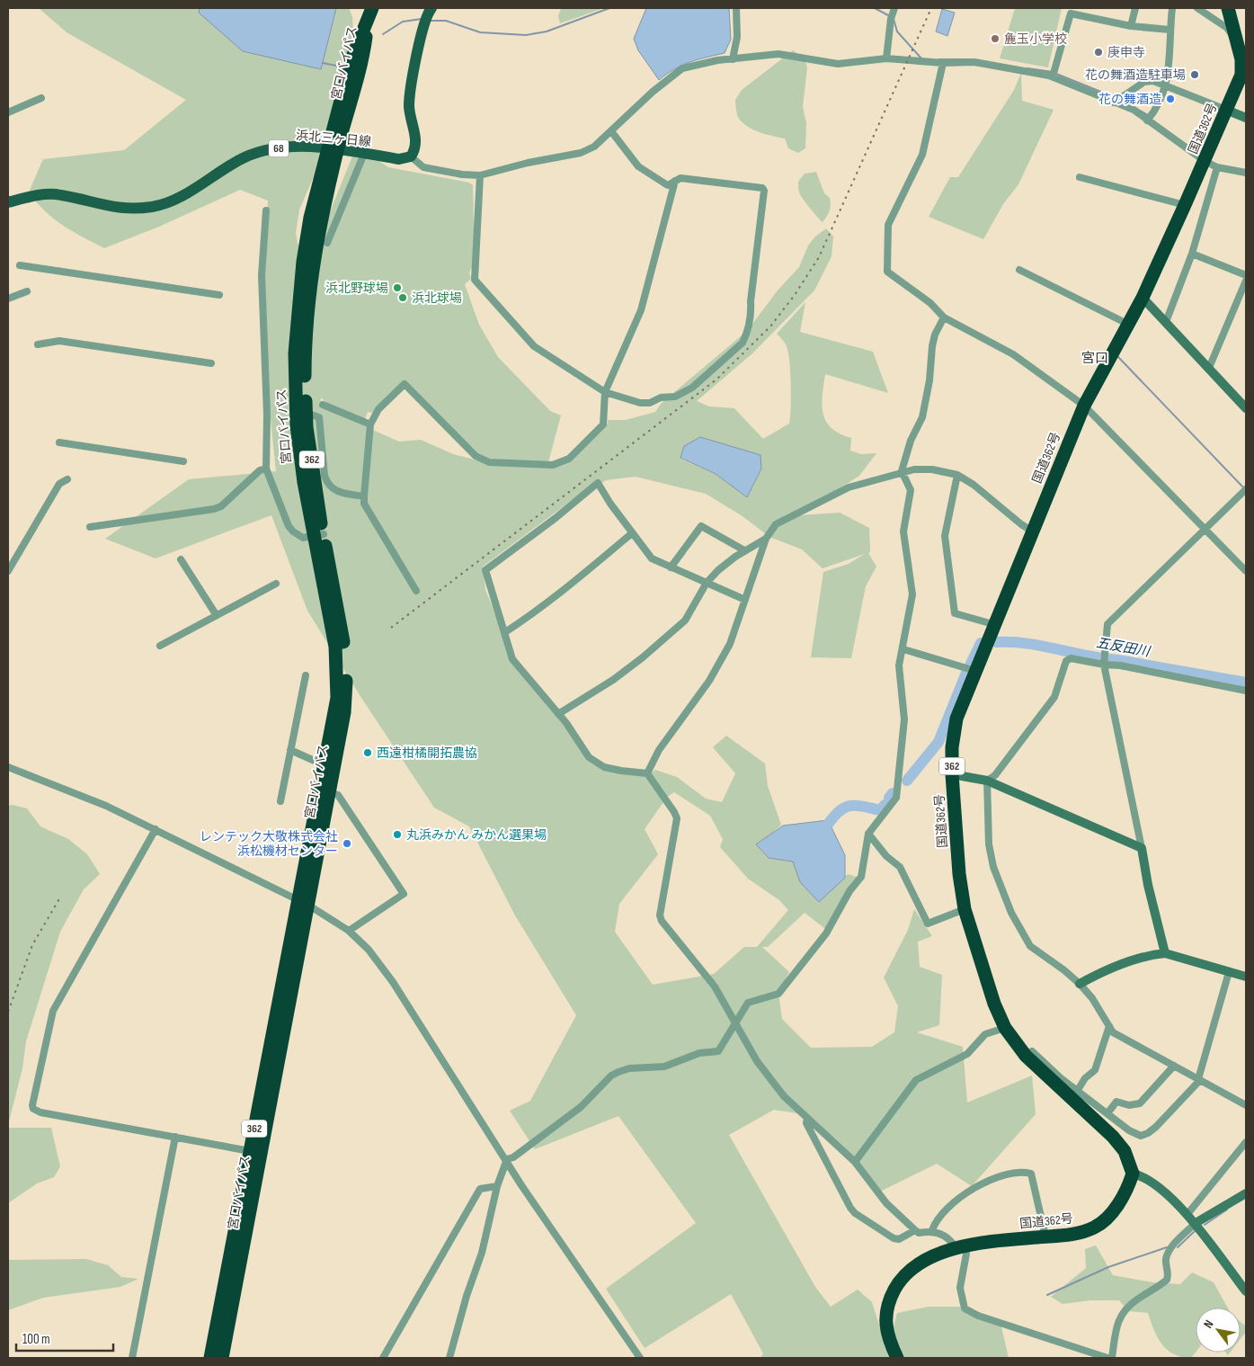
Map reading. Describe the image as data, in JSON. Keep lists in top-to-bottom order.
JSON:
{
  "streets": {
    "highway": ["宮口バイパス", "国道362号", "362"],
    "main road": ["浜北三ヶ日線", "68"]
  },
  "crossings": [
    ["宮口バイパス", "浜北三ヶ日線"]
  ],
  "districts": ["宮口"],
  "water": ["五反田川"],
  "places": [
    "麁玉小学校",
    "庚申寺",
    "花の舞酒造駐車場",
    "花の舞酒造",
    "浜北野球場",
    "浜北球場",
    "西遠柑橘開拓農協",
    "丸浜みかん みかん選果場",
    "レンテック大敬株式会社 浜松機材センター"
  ],
  "scale_bar": "100 m",
  "north": "top left"
}
